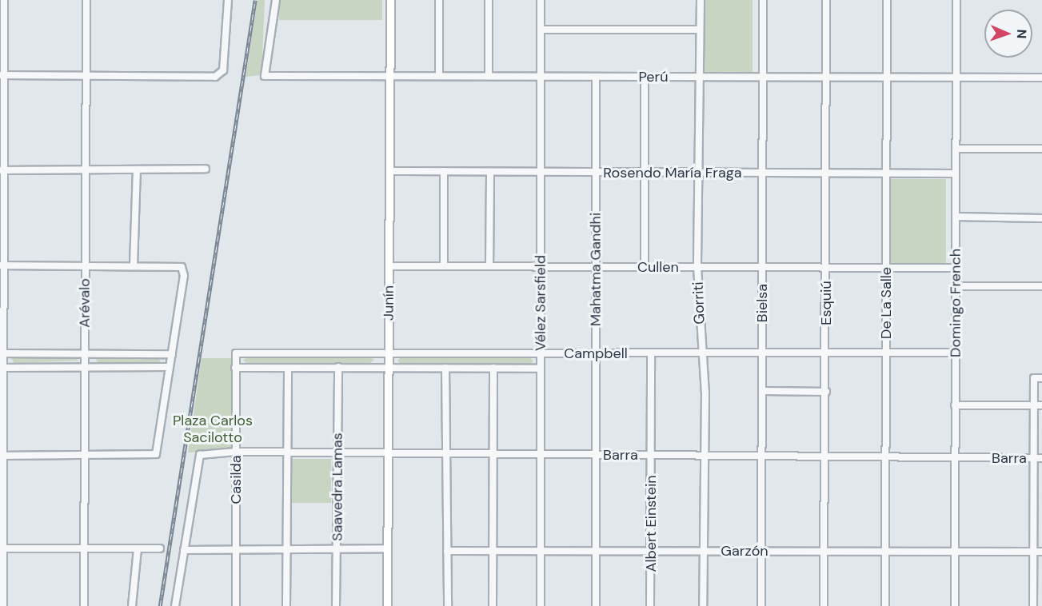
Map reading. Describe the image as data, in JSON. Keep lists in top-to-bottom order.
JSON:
{
  "streets": {
    "main road": ["Junín"],
    "street": [
      "Perú",
      "Rosendo María Fraga",
      "Cullen",
      "Mahatma Gandhi",
      "Arévalo",
      "Vélez Sarsfield",
      "Gorriti",
      "Bielsa",
      "Esquiú",
      "De La Salle",
      "Domingo French",
      "Campbell",
      "Barra",
      "Casilda",
      "Saavedra Lamas",
      "Albert Einstein",
      "Garzón"
    ]
  },
  "crossings": [
    ["Perú", "Mahatma Gandhi"],
    ["Perú", "Junín"],
    ["Perú", "Vélez Sarsfield"],
    ["Perú", "Gorriti"],
    ["Perú", "Bielsa"],
    ["Perú", "Esquiú"],
    ["Perú", "De La Salle"],
    ["Perú", "Domingo French"],
    ["Rosendo María Fraga", "Mahatma Gandhi"],
    ["Rosendo María Fraga", "Junín"],
    ["Rosendo María Fraga", "Vélez Sarsfield"],
    ["Rosendo María Fraga", "Gorriti"],
    ["Rosendo María Fraga", "Bielsa"],
    ["Rosendo María Fraga", "Esquiú"],
    ["Rosendo María Fraga", "De La Salle"],
    ["Rosendo María Fraga", "Domingo French"],
    ["Cullen", "Mahatma Gandhi"],
    ["Cullen", "Junín"],
    ["Cullen", "Vélez Sarsfield"],
    ["Cullen", "Gorriti"],
    ["Cullen", "Bielsa"],
    ["Cullen", "Esquiú"],
    ["Cullen", "De La Salle"],
    ["Cullen", "Domingo French"],
    ["Mahatma Gandhi", "Campbell"],
    ["Mahatma Gandhi", "Barra"],
    ["Mahatma Gandhi", "Garzón"],
    ["Junín", "Campbell"],
    ["Junín", "Barra"],
    ["Vélez Sarsfield", "Campbell"],
    ["Vélez Sarsfield", "Barra"],
    ["Vélez Sarsfield", "Garzón"],
    ["Gorriti", "Campbell"],
    ["Gorriti", "Barra"],
    ["Gorriti", "Garzón"],
    ["Bielsa", "Campbell"],
    ["Bielsa", "Barra"],
    ["Bielsa", "Garzón"],
    ["Esquiú", "Campbell"],
    ["Esquiú", "Barra"],
    ["Esquiú", "Garzón"],
    ["De La Salle", "Campbell"],
    ["De La Salle", "Barra"],
    ["De La Salle", "Garzón"],
    ["Domingo French", "Campbell"],
    ["Domingo French", "Barra"],
    ["Domingo French", "Garzón"],
    ["Campbell", "Casilda"],
    ["Campbell", "Albert Einstein"],
    ["Barra", "Casilda"],
    ["Barra", "Saavedra Lamas"],
    ["Barra", "Albert Einstein"],
    ["Albert Einstein", "Garzón"]
  ],
  "parks": ["Plaza Carlos Sacilotto"],
  "north": "right"
}
